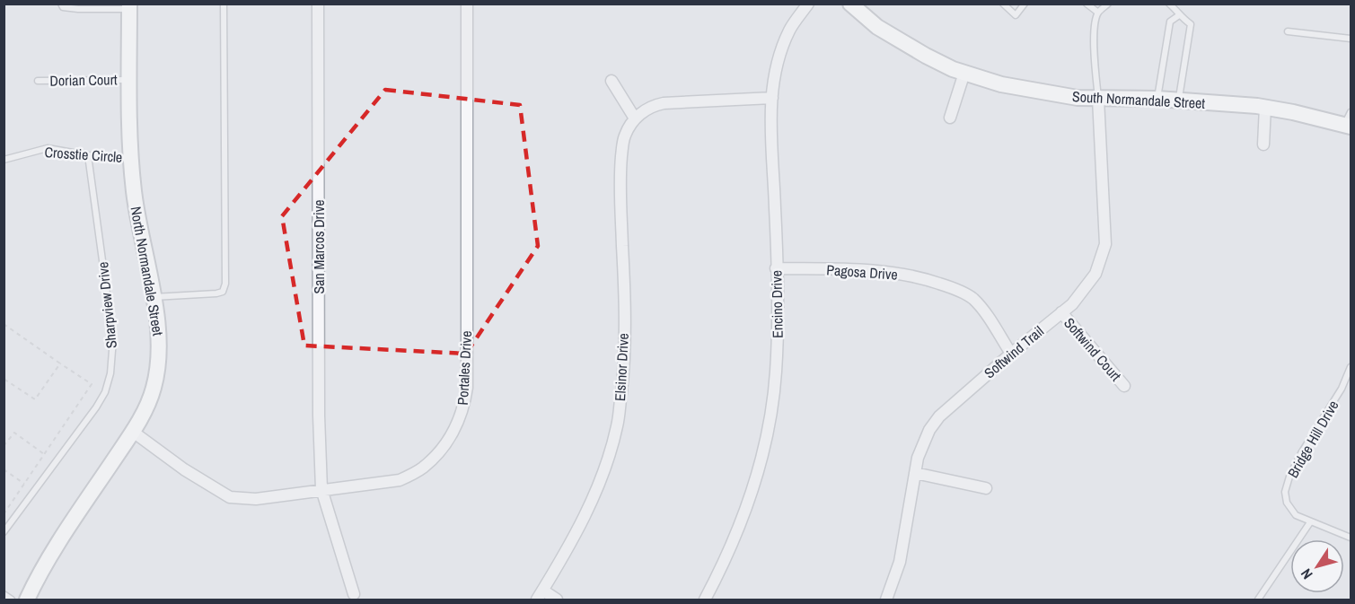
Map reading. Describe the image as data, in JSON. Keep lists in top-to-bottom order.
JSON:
{
  "streets": {
    "street": [
      "South Normandale Street",
      "San Marcos Drive",
      "North Normandale Street",
      "Pagosa Drive",
      "Encino Drive",
      "Softwind Court",
      "Softwind Trail",
      "Elsinor Drive",
      "Portales Drive"
    ],
    "lane": [
      "Dorian Court",
      "Crosstie Circle",
      "Sharpview Drive",
      "Bridge Hill Drive"
    ]
  },
  "crossings": [
    ["Dorian Court", "North Normandale Street"],
    ["South Normandale Street", "Softwind Trail"],
    ["Crosstie Circle", "North Normandale Street"],
    ["Crosstie Circle", "Sharpview Drive"],
    ["San Marcos Drive", "Portales Drive"],
    ["North Normandale Street", "Portales Drive"],
    ["Pagosa Drive", "Encino Drive"],
    ["Pagosa Drive", "Softwind Trail"],
    ["Softwind Court", "Softwind Trail"]
  ],
  "north": "bottom left"
}
